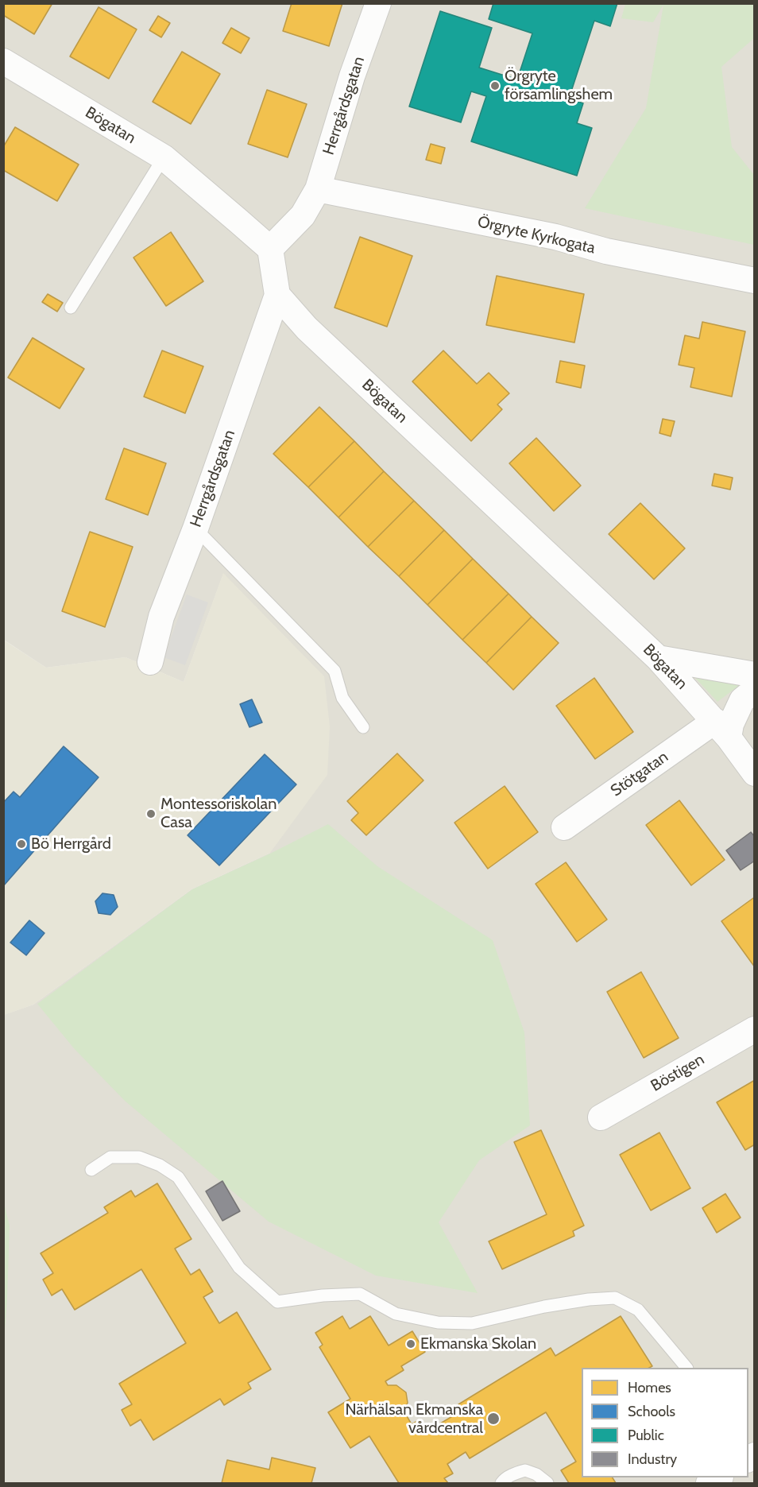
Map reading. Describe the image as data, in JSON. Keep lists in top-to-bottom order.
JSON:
{
  "streets": {
    "street": [
      "Herrgårdsgatan",
      "Bögatan",
      "Örgryte Kyrkogata",
      "Stötgatan",
      "Böstigen"
    ]
  },
  "crossings": [
    ["Herrgårdsgatan", "Bögatan"],
    ["Herrgårdsgatan", "Örgryte Kyrkogata"],
    ["Bögatan", "Stötgatan"]
  ],
  "places": [
    "Örgryte församlingshem",
    "Montessoriskolan Casa",
    "Bö Herrgård",
    "Ekmanska Skolan",
    "Närhälsan Ekmanska vårdcentral"
  ],
  "legend": [
    "Homes",
    "Schools",
    "Public",
    "Industry"
  ]
}
